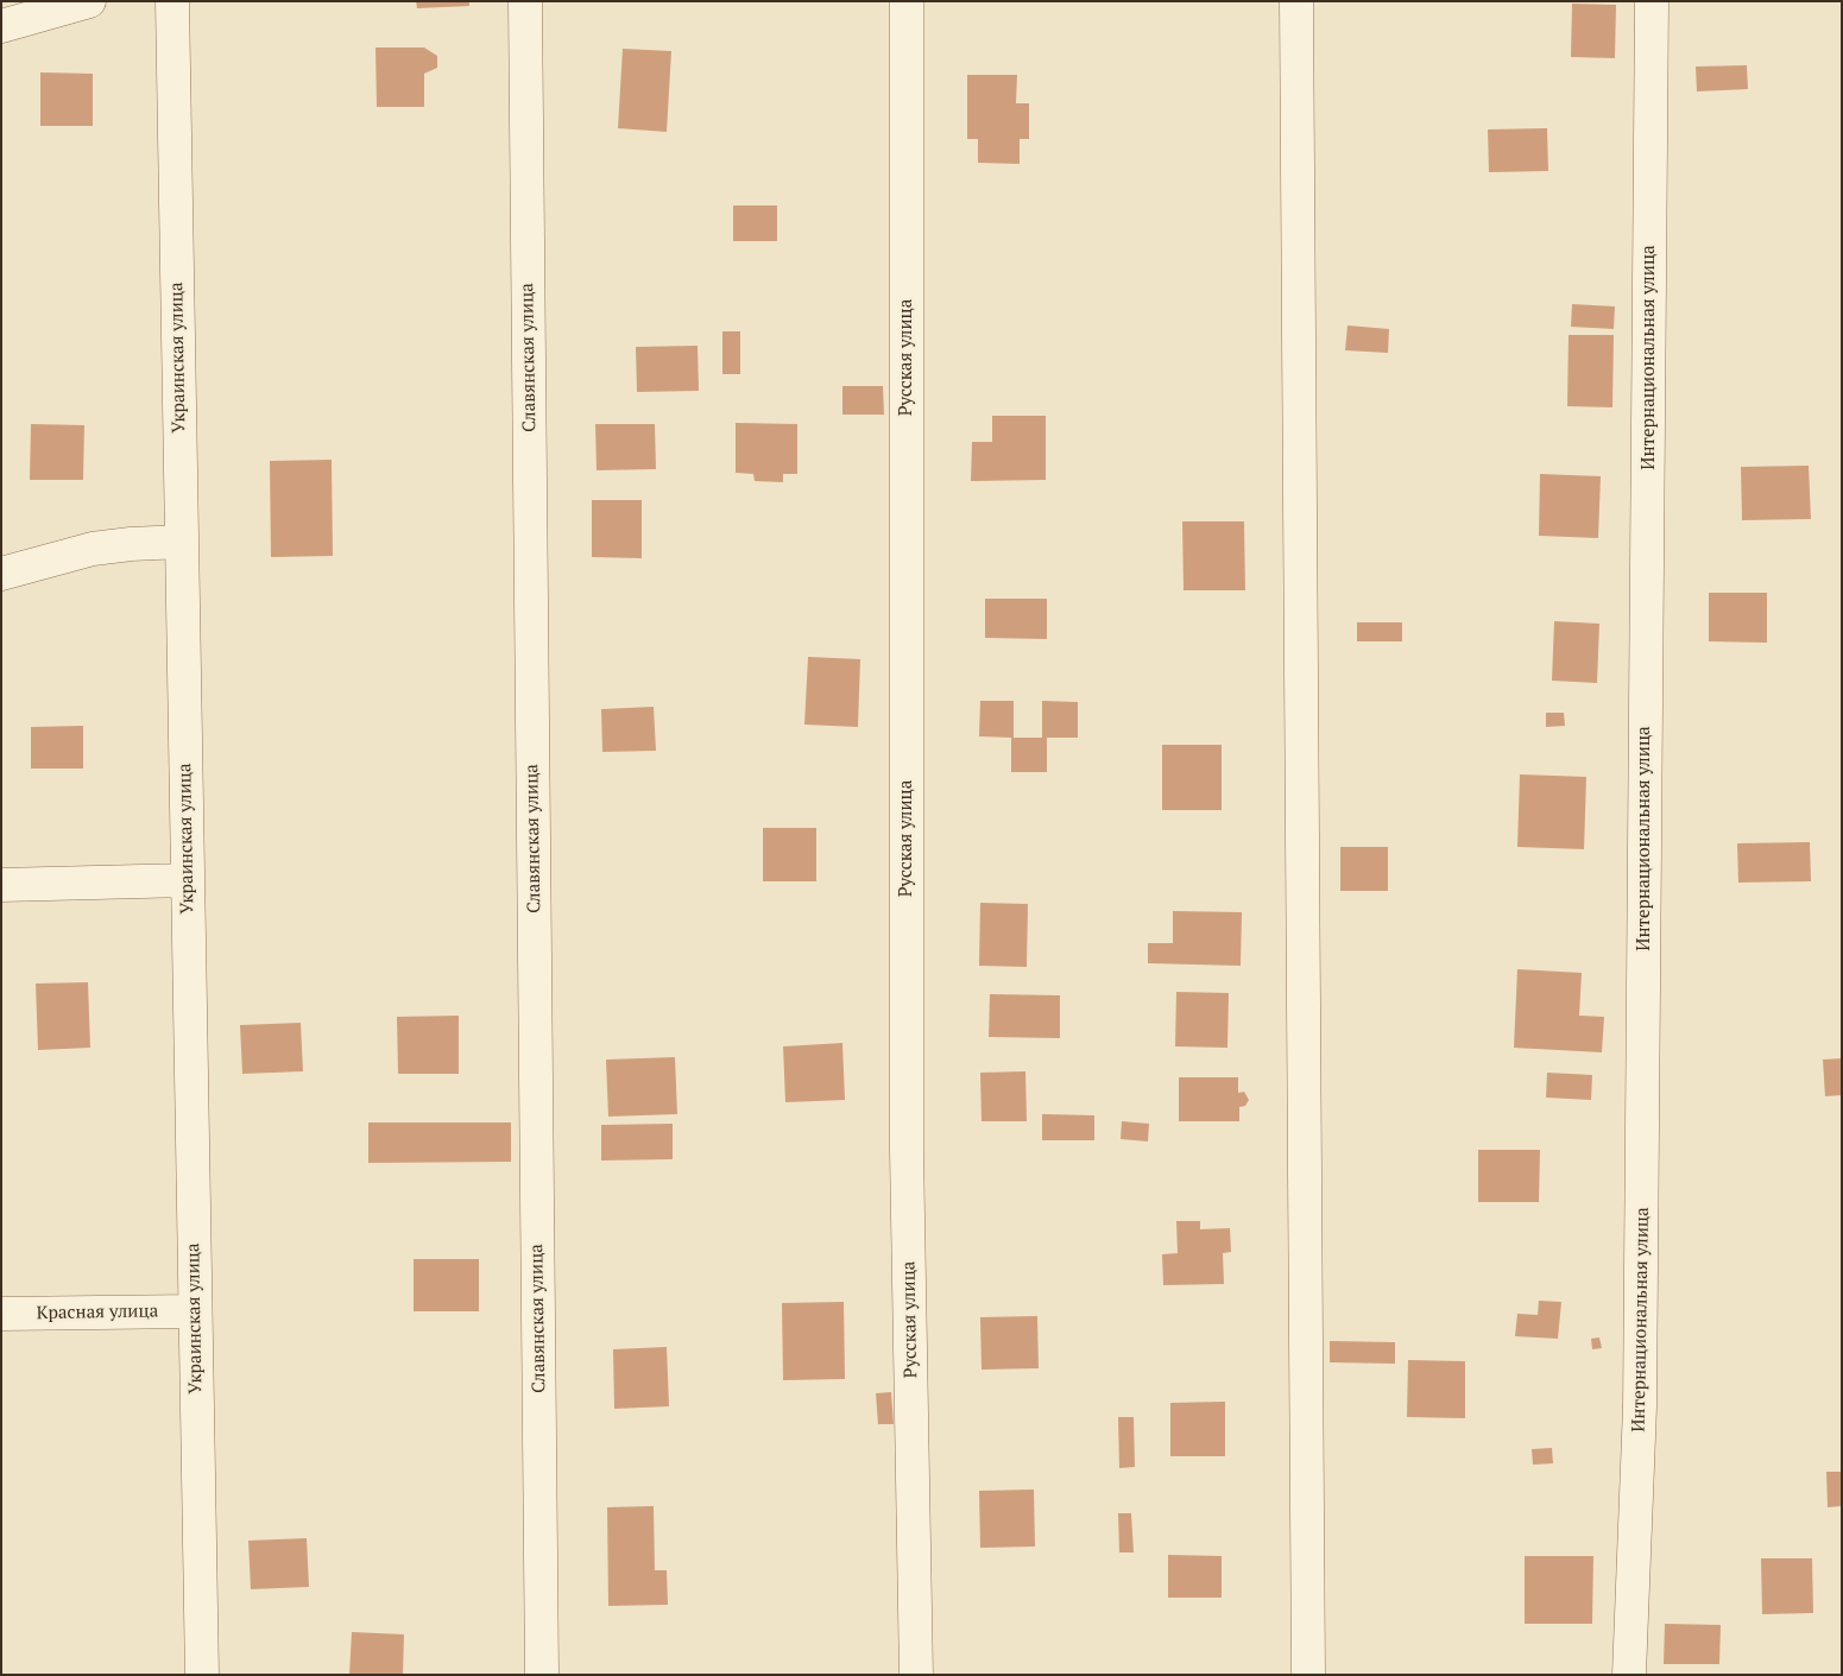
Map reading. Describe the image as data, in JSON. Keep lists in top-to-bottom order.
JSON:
{
  "streets": {
    "street": [
      "Украинская улица",
      "Славянская улица",
      "Русская улица",
      "Интернациональная улица",
      "Красная улица"
    ]
  },
  "crossings": [
    ["Украинская улица", "Красная улица"]
  ]
}
